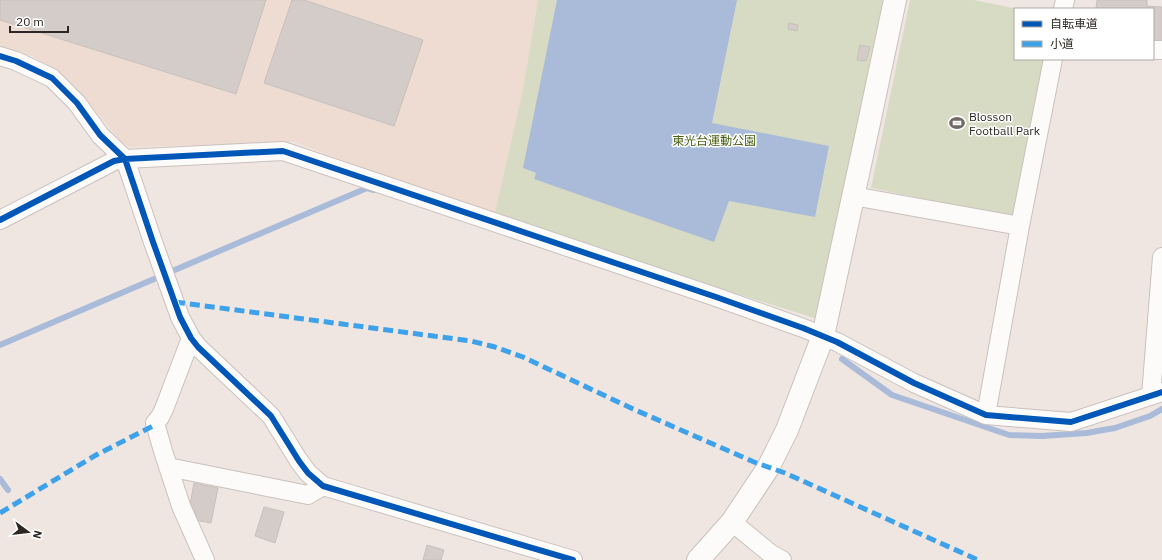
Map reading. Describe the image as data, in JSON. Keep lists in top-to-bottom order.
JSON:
{
  "parks": ["東光台運動公園"],
  "places": {
    "sports": ["Blosson Football Park"]
  },
  "legend": ["自転車道", "小道"],
  "scale_bar": "20 m",
  "north": "right"
}
